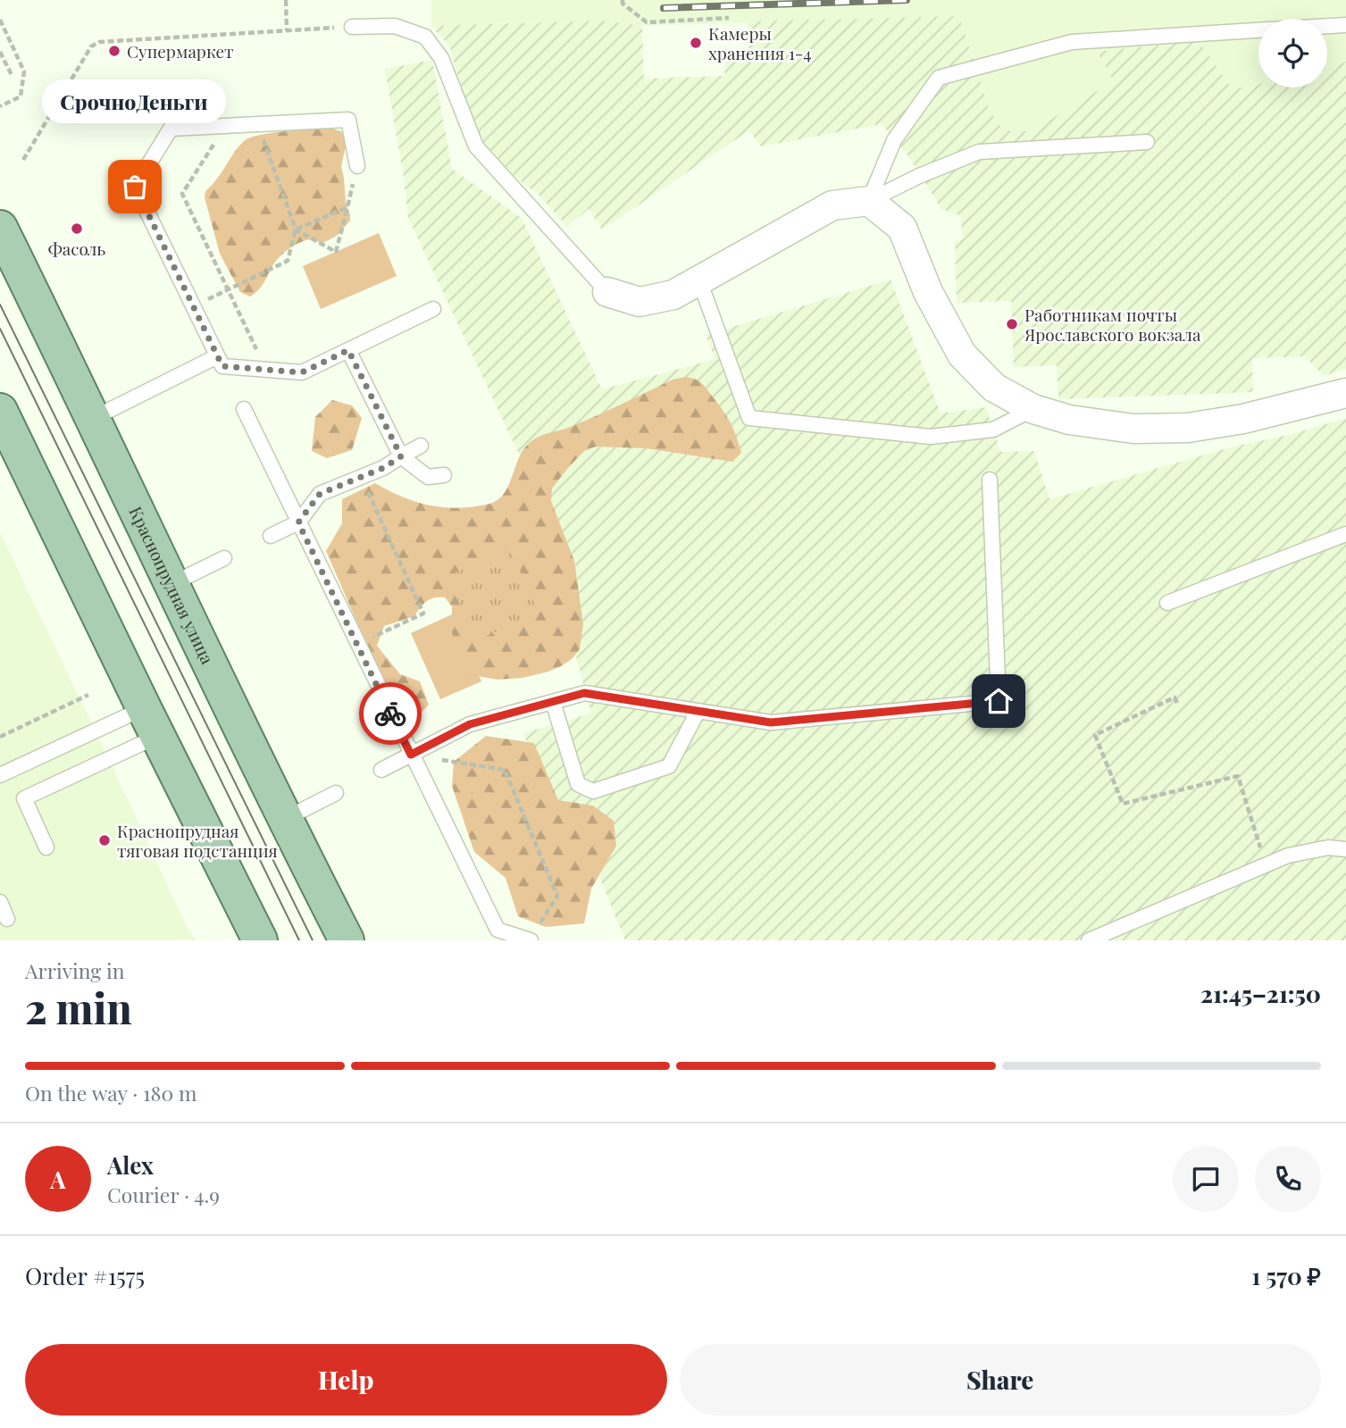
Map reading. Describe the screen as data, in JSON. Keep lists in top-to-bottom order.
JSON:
{
  "streets": {
    "main road": ["Краснопрудная улица"]
  },
  "places": [
    "Камеры хранения 1-4",
    "Супермаркет",
    "СрочноДеньги",
    "Фасоль",
    "Работникам почты Ярославского вокзала",
    "Краснопрудная тяговая подстанция"
  ],
  "page": {
    "bubble": "СрочноДеньги",
    "heading": ["2 min", "Arriving in", "21:45–21:50"],
    "panel": [
      "Alex",
      "Courier · 4.9",
      "Order #1575",
      "1 570 ₽"
    ],
    "bar": "On the way · 180 m",
    "round": "A",
    "buttons": ["Help", "Share"]
  }
}
